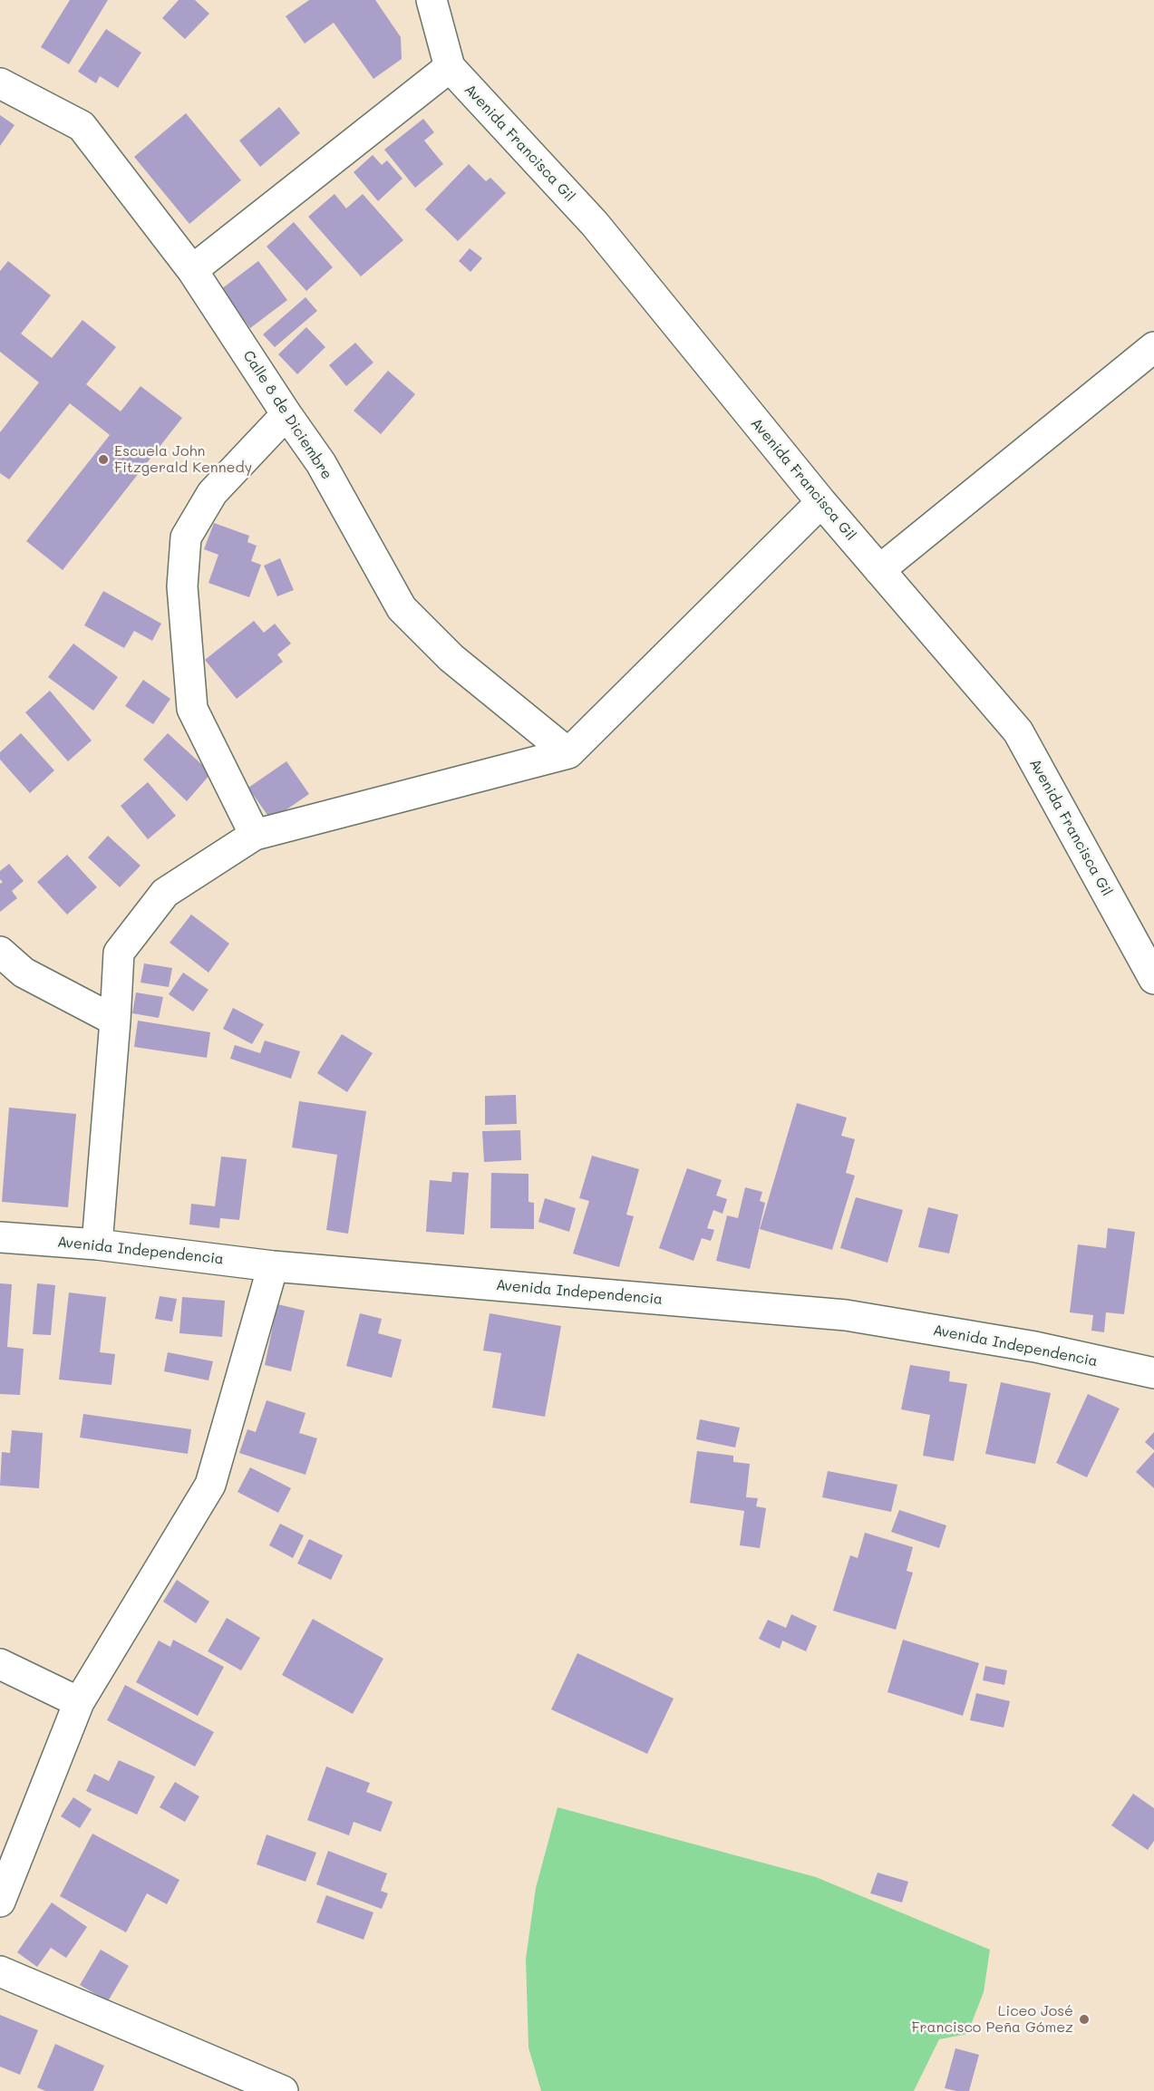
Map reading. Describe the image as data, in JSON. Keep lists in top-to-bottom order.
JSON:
{
  "streets": {
    "street": ["Avenida Francisca Gil", "Calle 8 de Diciembre", "Avenida Independencia"]
  },
  "places": ["Escuela John Fitzgerald Kennedy", "Liceo José Francisco Peña Gómez"]
}
